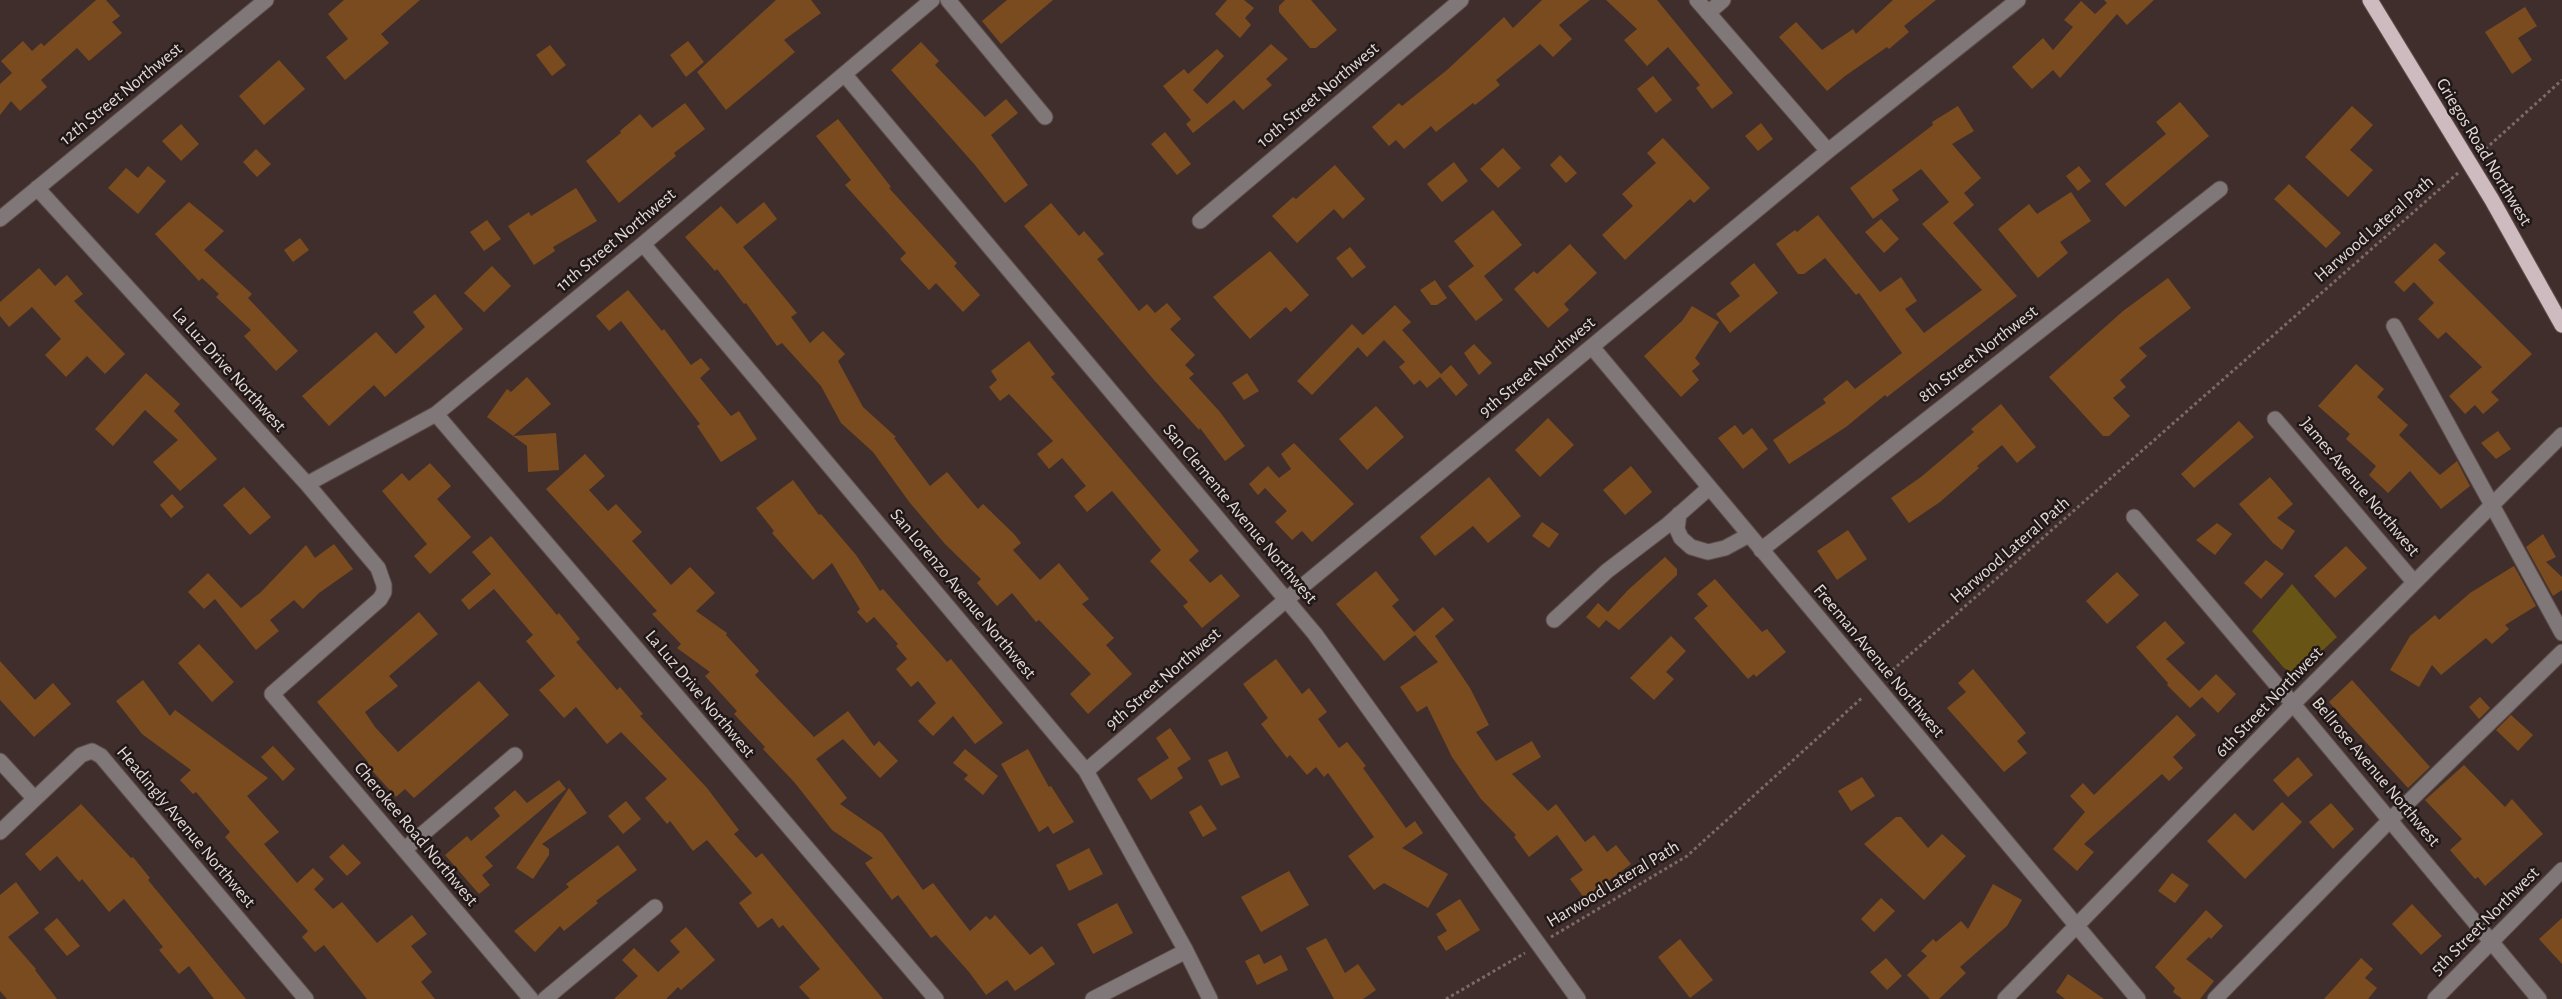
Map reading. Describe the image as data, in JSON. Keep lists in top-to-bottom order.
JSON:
{
  "streets": {
    "main road": ["Griegos Road Northwest"],
    "street": [
      "12th Street Northwest",
      "10th Street Northwest",
      "11th Street Northwest",
      "8th Street Northwest",
      "9th Street Northwest",
      "La Luz Drive Northwest",
      "James Avenue Northwest",
      "San Clemente Avenue Northwest",
      "San Lorenzo Avenue Northwest",
      "Freeman Avenue Northwest",
      "6th Street Northwest",
      "Bellrose Avenue Northwest",
      "Headingly Avenue Northwest",
      "Cherokee Road Northwest",
      "5th Street Northwest"
    ],
    "path": ["Harwood Lateral Path"]
  },
  "crossings": [
    ["12th Street Northwest", "La Luz Drive Northwest"],
    ["Griegos Road Northwest", "Harwood Lateral Path"],
    ["Harwood Lateral Path", "San Clemente Avenue Northwest"],
    ["Harwood Lateral Path", "Freeman Avenue Northwest"],
    ["11th Street Northwest", "La Luz Drive Northwest"],
    ["11th Street Northwest", "San Clemente Avenue Northwest"],
    ["11th Street Northwest", "San Lorenzo Avenue Northwest"],
    ["8th Street Northwest", "Freeman Avenue Northwest"],
    ["9th Street Northwest", "San Clemente Avenue Northwest"],
    ["9th Street Northwest", "San Lorenzo Avenue Northwest"],
    ["9th Street Northwest", "Freeman Avenue Northwest"],
    ["La Luz Drive Northwest", "Cherokee Road Northwest"],
    ["James Avenue Northwest", "6th Street Northwest"],
    ["Freeman Avenue Northwest", "6th Street Northwest"],
    ["6th Street Northwest", "Bellrose Avenue Northwest"],
    ["Bellrose Avenue Northwest", "5th Street Northwest"]
  ]
}
